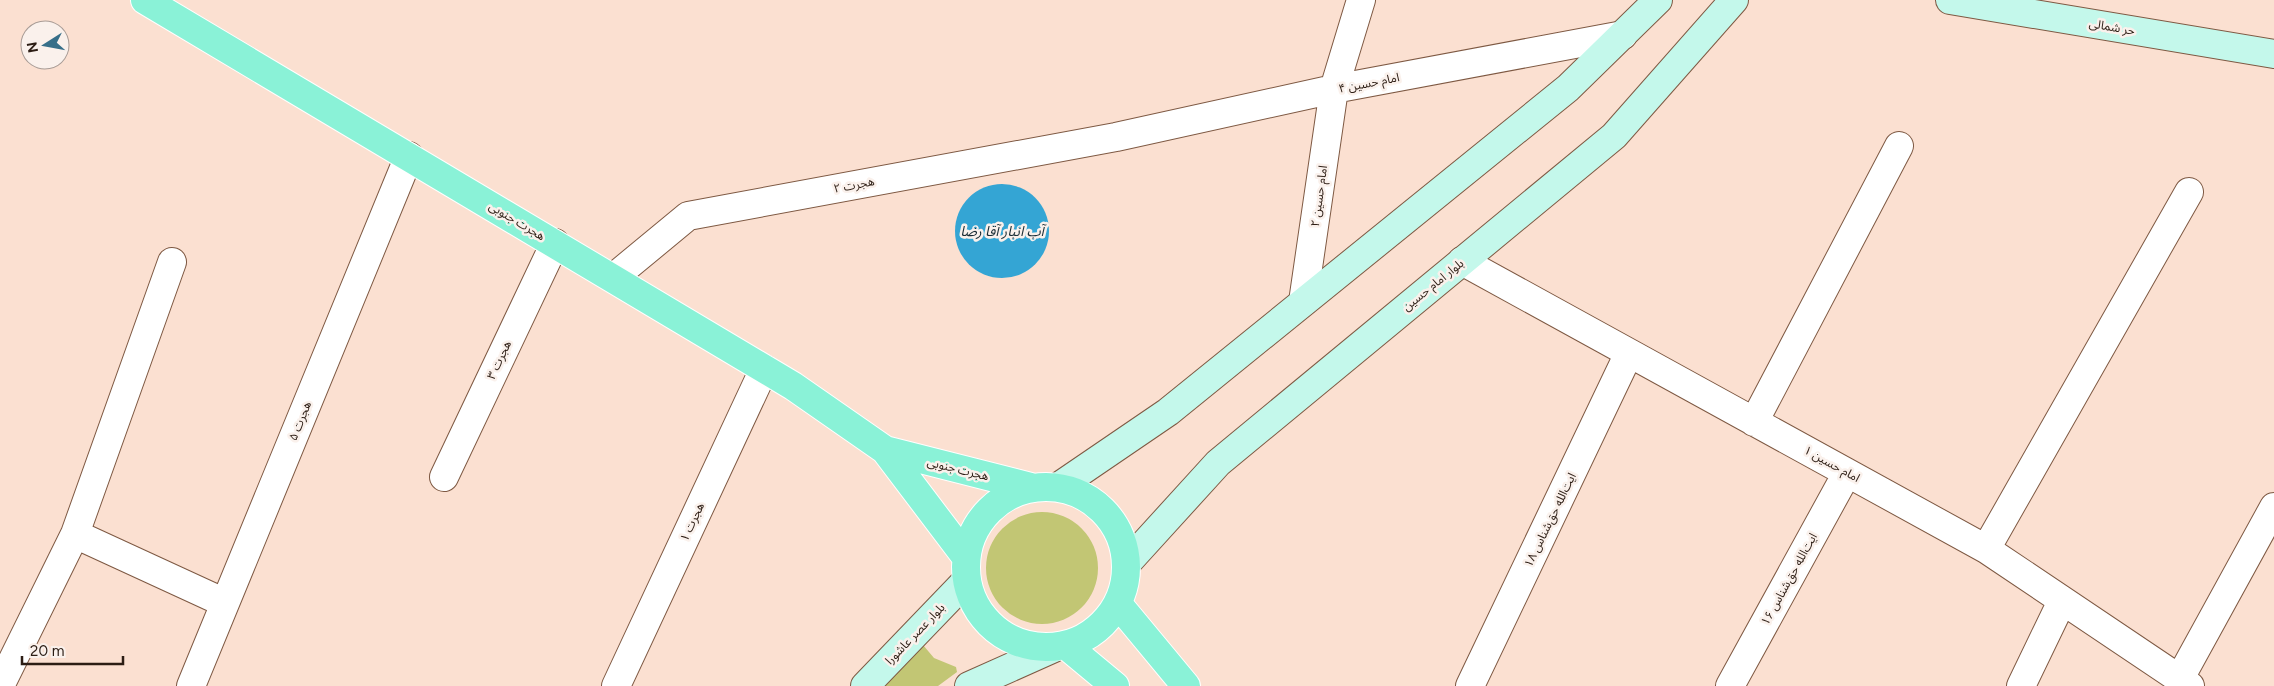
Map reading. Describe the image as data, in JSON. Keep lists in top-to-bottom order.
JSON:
{
  "streets": {
    "main road": [
      "حر شمالی",
      "هجرت جنوبی",
      "بلوار امام حسین",
      "بلوار عصر عاشورا"
    ],
    "street": [
      "امام حسین ۴",
      "هجرت ۲",
      "امام حسین ۲",
      "هجرت ۳",
      "هجرت ۵",
      "امام حسین ۱",
      "ایت‌الله حق‌شناس ۱۸",
      "هجرت ۱",
      "ایت‌الله حق‌شناس ۱۶"
    ]
  },
  "crossings": [
    ["امام حسین ۴", "هجرت ۲"],
    ["امام حسین ۴", "امام حسین ۲"],
    ["هجرت ۲", "هجرت جنوبی"],
    ["هجرت جنوبی", "بلوار امام حسین"],
    ["هجرت جنوبی", "هجرت ۳"],
    ["هجرت جنوبی", "هجرت ۵"],
    ["هجرت جنوبی", "هجرت ۱"],
    ["هجرت جنوبی", "بلوار عصر عاشورا"],
    ["بلوار امام حسین", "امام حسین ۱"],
    ["بلوار امام حسین", "بلوار عصر عاشورا"],
    ["امام حسین ۱", "ایت‌الله حق‌شناس ۱۸"],
    ["امام حسین ۱", "ایت‌الله حق‌شناس ۱۶"]
  ],
  "water": ["آب انبار آقا رضا"],
  "scale_bar": "20 m",
  "north": "left"
}
